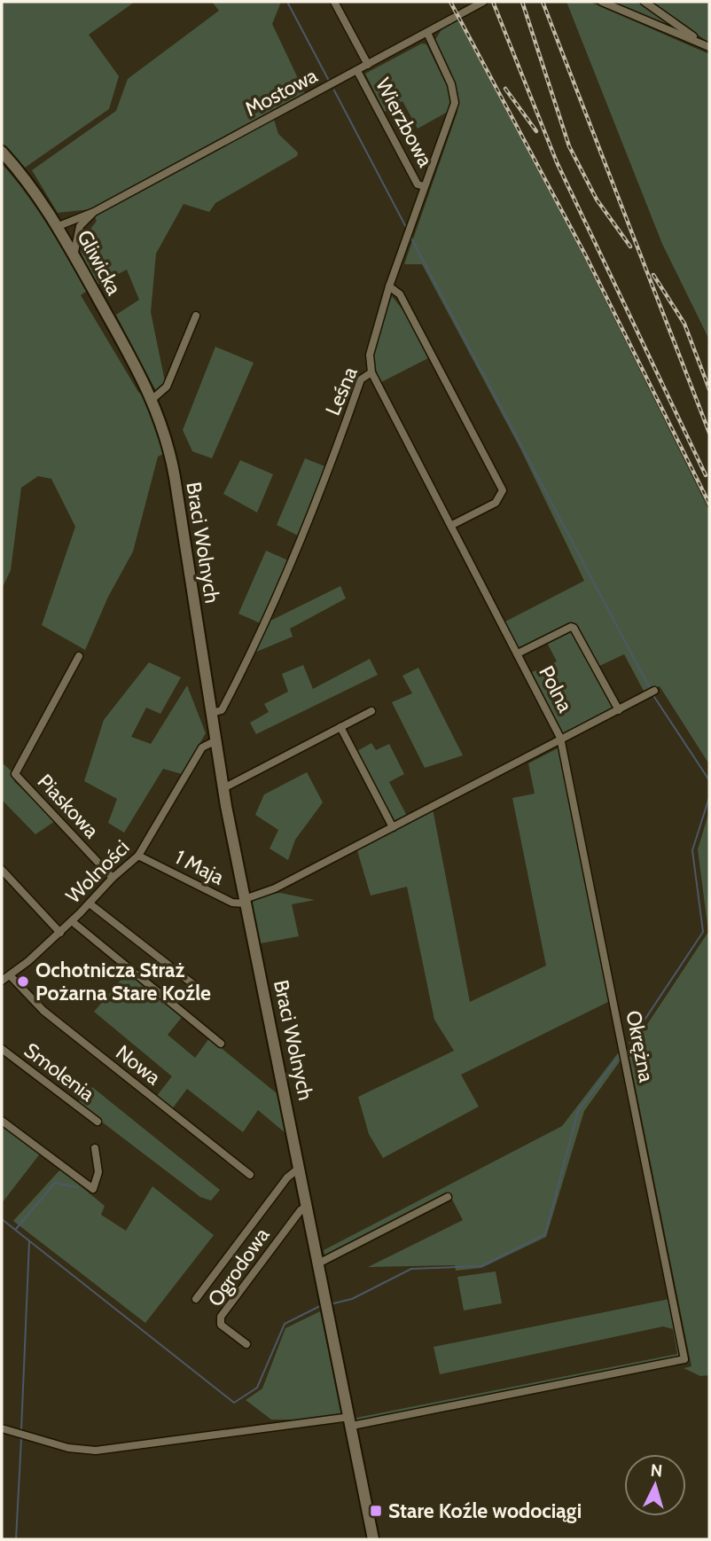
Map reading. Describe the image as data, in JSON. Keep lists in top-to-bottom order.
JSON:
{
  "streets": {
    "main road": ["Gliwicka", "Braci Wolnych"],
    "street": [
      "Mostowa",
      "Wierzbowa",
      "Leśna",
      "Polna",
      "Piaskowa",
      "1 Maja",
      "Wolności",
      "Okrężna",
      "Nowa",
      "Smolenia",
      "Ogrodowa"
    ]
  },
  "crossings": [
    ["Mostowa", "Wierzbowa"],
    ["Mostowa", "Gliwicka"],
    ["Mostowa", "Leśna"],
    ["Wierzbowa", "Leśna"],
    ["Gliwicka", "Braci Wolnych"],
    ["Leśna", "Braci Wolnych"],
    ["Leśna", "Polna"],
    ["Braci Wolnych", "Polna"],
    ["Braci Wolnych", "1 Maja"],
    ["Braci Wolnych", "Wolności"],
    ["Braci Wolnych", "Okrężna"],
    ["Braci Wolnych", "Ogrodowa"],
    ["Polna", "1 Maja"],
    ["Polna", "Okrężna"],
    ["Piaskowa", "Wolności"],
    ["1 Maja", "Wolności"],
    ["Wolności", "Nowa"]
  ],
  "places": {
    "other": ["Ochotnicza Straż Pożarna Stare Koźle"],
    "transit": ["Stare Koźle wodociągi"]
  },
  "north": "top"
}
